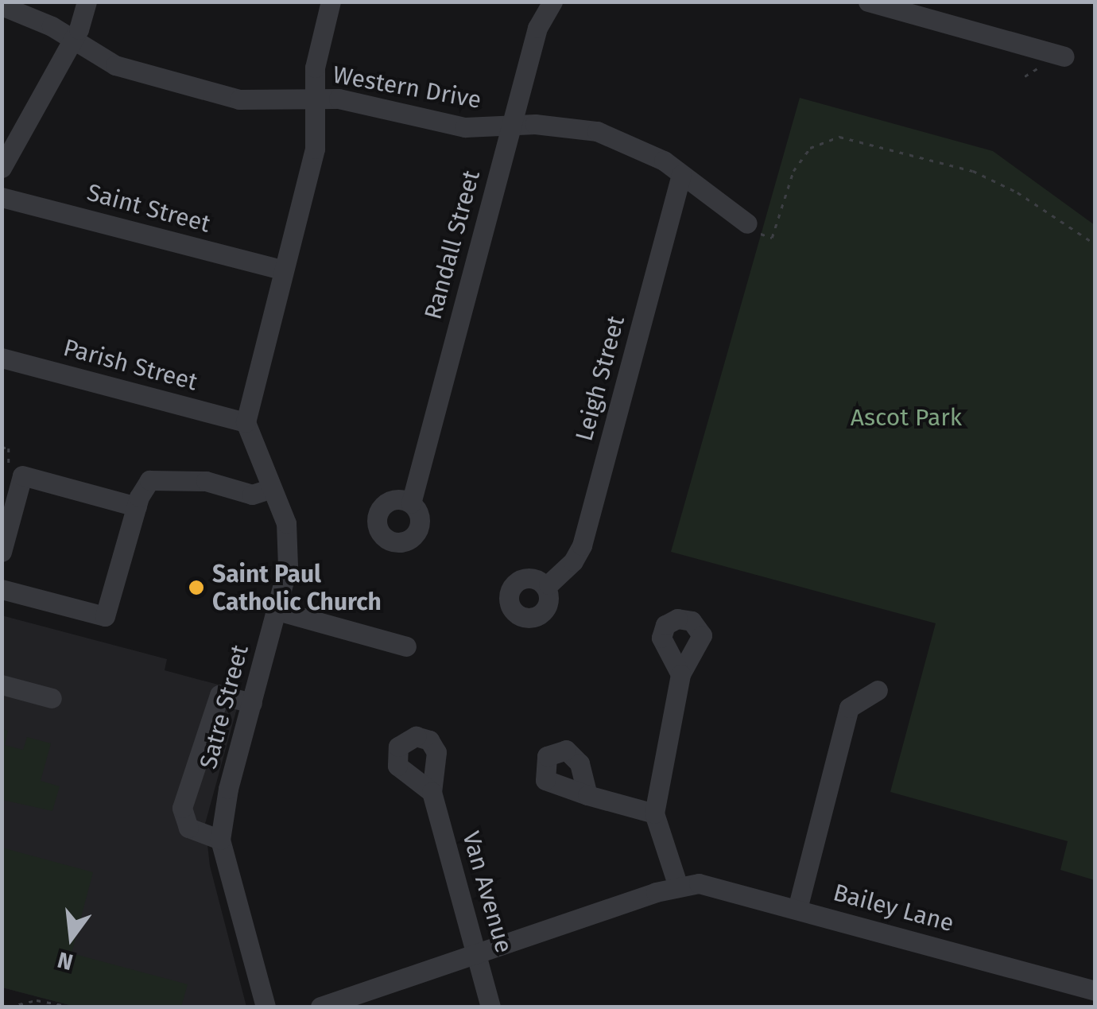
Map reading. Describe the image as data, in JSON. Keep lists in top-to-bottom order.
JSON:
{
  "streets": {
    "street": [
      "Western Drive",
      "Saint Street",
      "Randall Street",
      "Parish Street",
      "Leigh Street",
      "Satre Street",
      "Van Avenue",
      "Bailey Lane"
    ]
  },
  "crossings": [
    ["Western Drive", "Randall Street"],
    ["Western Drive", "Leigh Street"],
    ["Parish Street", "Satre Street"],
    ["Van Avenue", "Bailey Lane"]
  ],
  "parks": ["Ascot Park"],
  "places": ["Saint Paul Catholic Church"],
  "north": "bottom"
}
